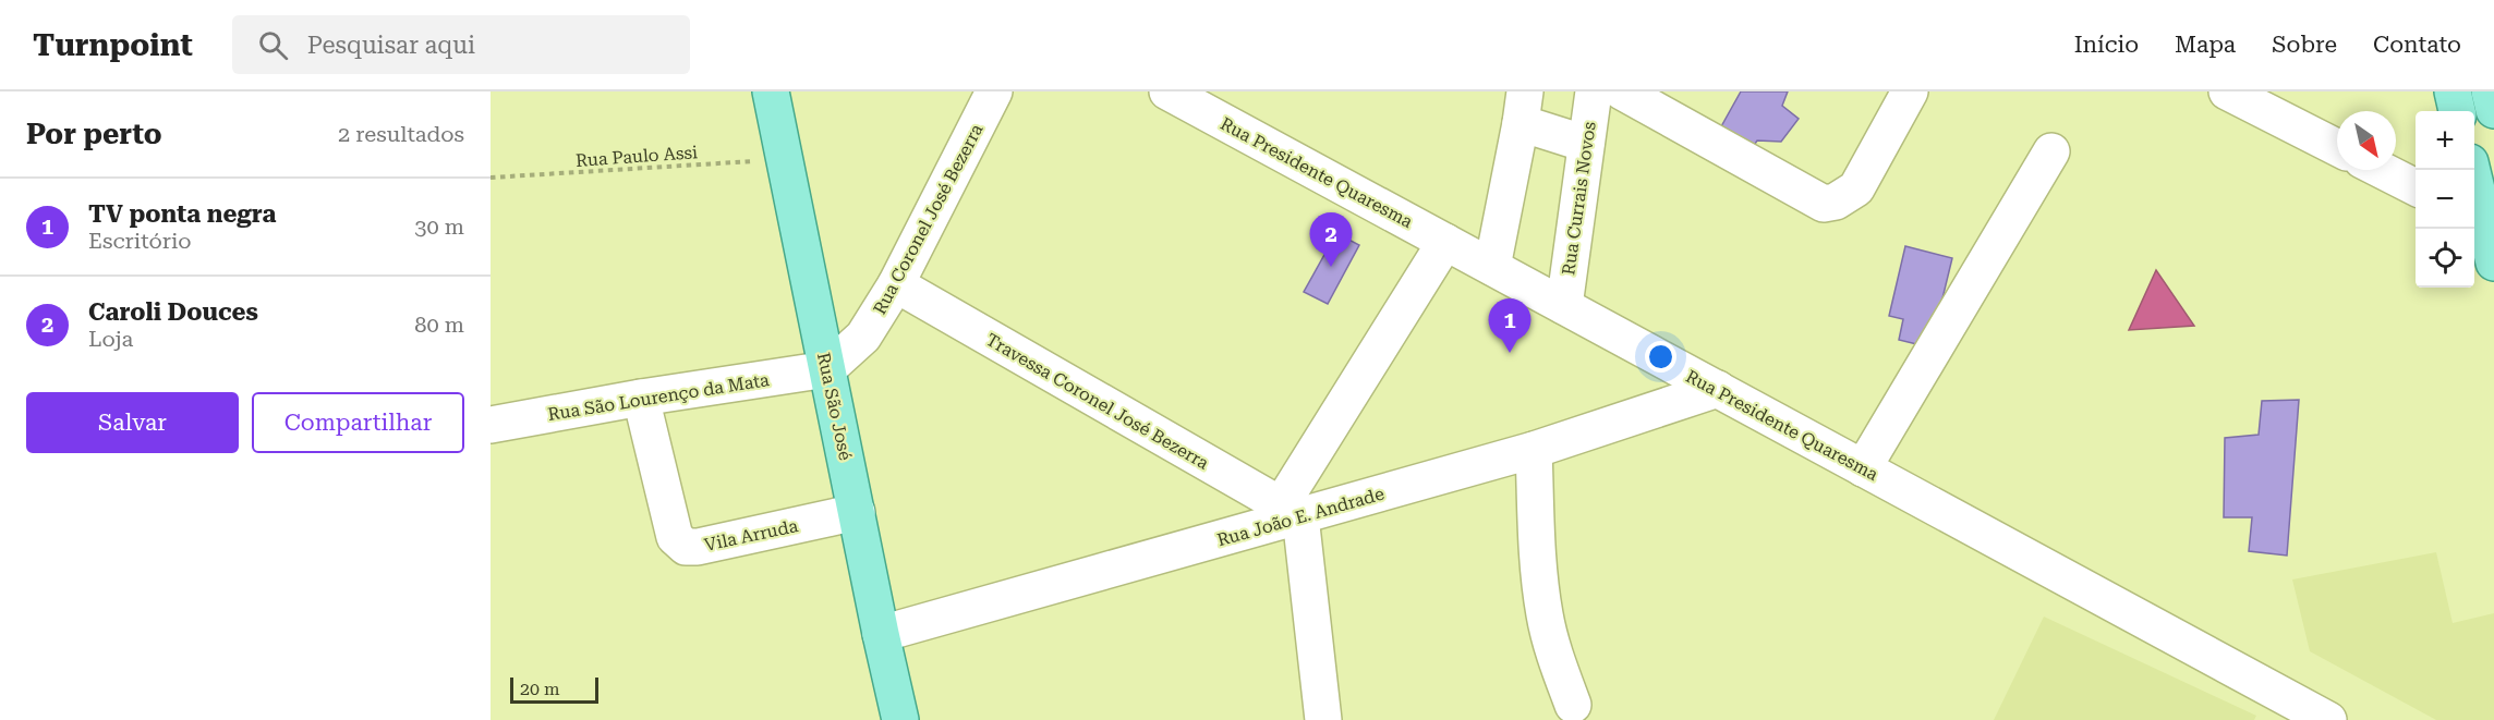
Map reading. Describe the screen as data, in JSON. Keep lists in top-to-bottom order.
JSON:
{
  "streets": {
    "main road": ["Rua São José"],
    "street": [
      "Rua Presidente Quaresma",
      "Rua Currais Novos",
      "Rua Coronel José Bezerra",
      "Rua São Lourenço da Mata",
      "Travessa Coronel José Bezerra",
      "Rua João E. Andrade",
      "Vila Arruda"
    ],
    "path": ["Rua Paulo Assi"]
  },
  "crossings": [
    ["Rua Paulo Assi", "Rua São José"],
    ["Rua Presidente Quaresma", "Rua Currais Novos"],
    ["Rua Presidente Quaresma", "Rua João E. Andrade"],
    ["Rua Coronel José Bezerra", "Rua São Lourenço da Mata"],
    ["Rua Coronel José Bezerra", "Travessa Coronel José Bezerra"],
    ["Rua Coronel José Bezerra", "Rua São José"],
    ["Rua São Lourenço da Mata", "Rua São José"],
    ["Rua São Lourenço da Mata", "Vila Arruda"],
    ["Travessa Coronel José Bezerra", "Rua João E. Andrade"],
    ["Rua São José", "Rua João E. Andrade"],
    ["Rua São José", "Vila Arruda"]
  ],
  "scale_bar": "20 m",
  "north": "bottom right",
  "page": {
    "header": "Turnpoint",
    "search": "Pesquisar aqui",
    "nav": [
      "Início",
      "Mapa",
      "Sobre",
      "Contato"
    ],
    "heading": ["Por perto", "2 resultados"],
    "map_buttons": ["+", "−"],
    "list": [
      {
        "mark": "1",
        "name": "TV ponta negra",
        "note": "Escritório",
        "value": "30 m"
      },
      {
        "mark": "2",
        "name": "Caroli Douces",
        "note": "Loja",
        "value": "80 m"
      }
    ],
    "pins": ["2", "1"],
    "buttons": ["Salvar", "Compartilhar"],
    "scale": "20 m"
  }
}
